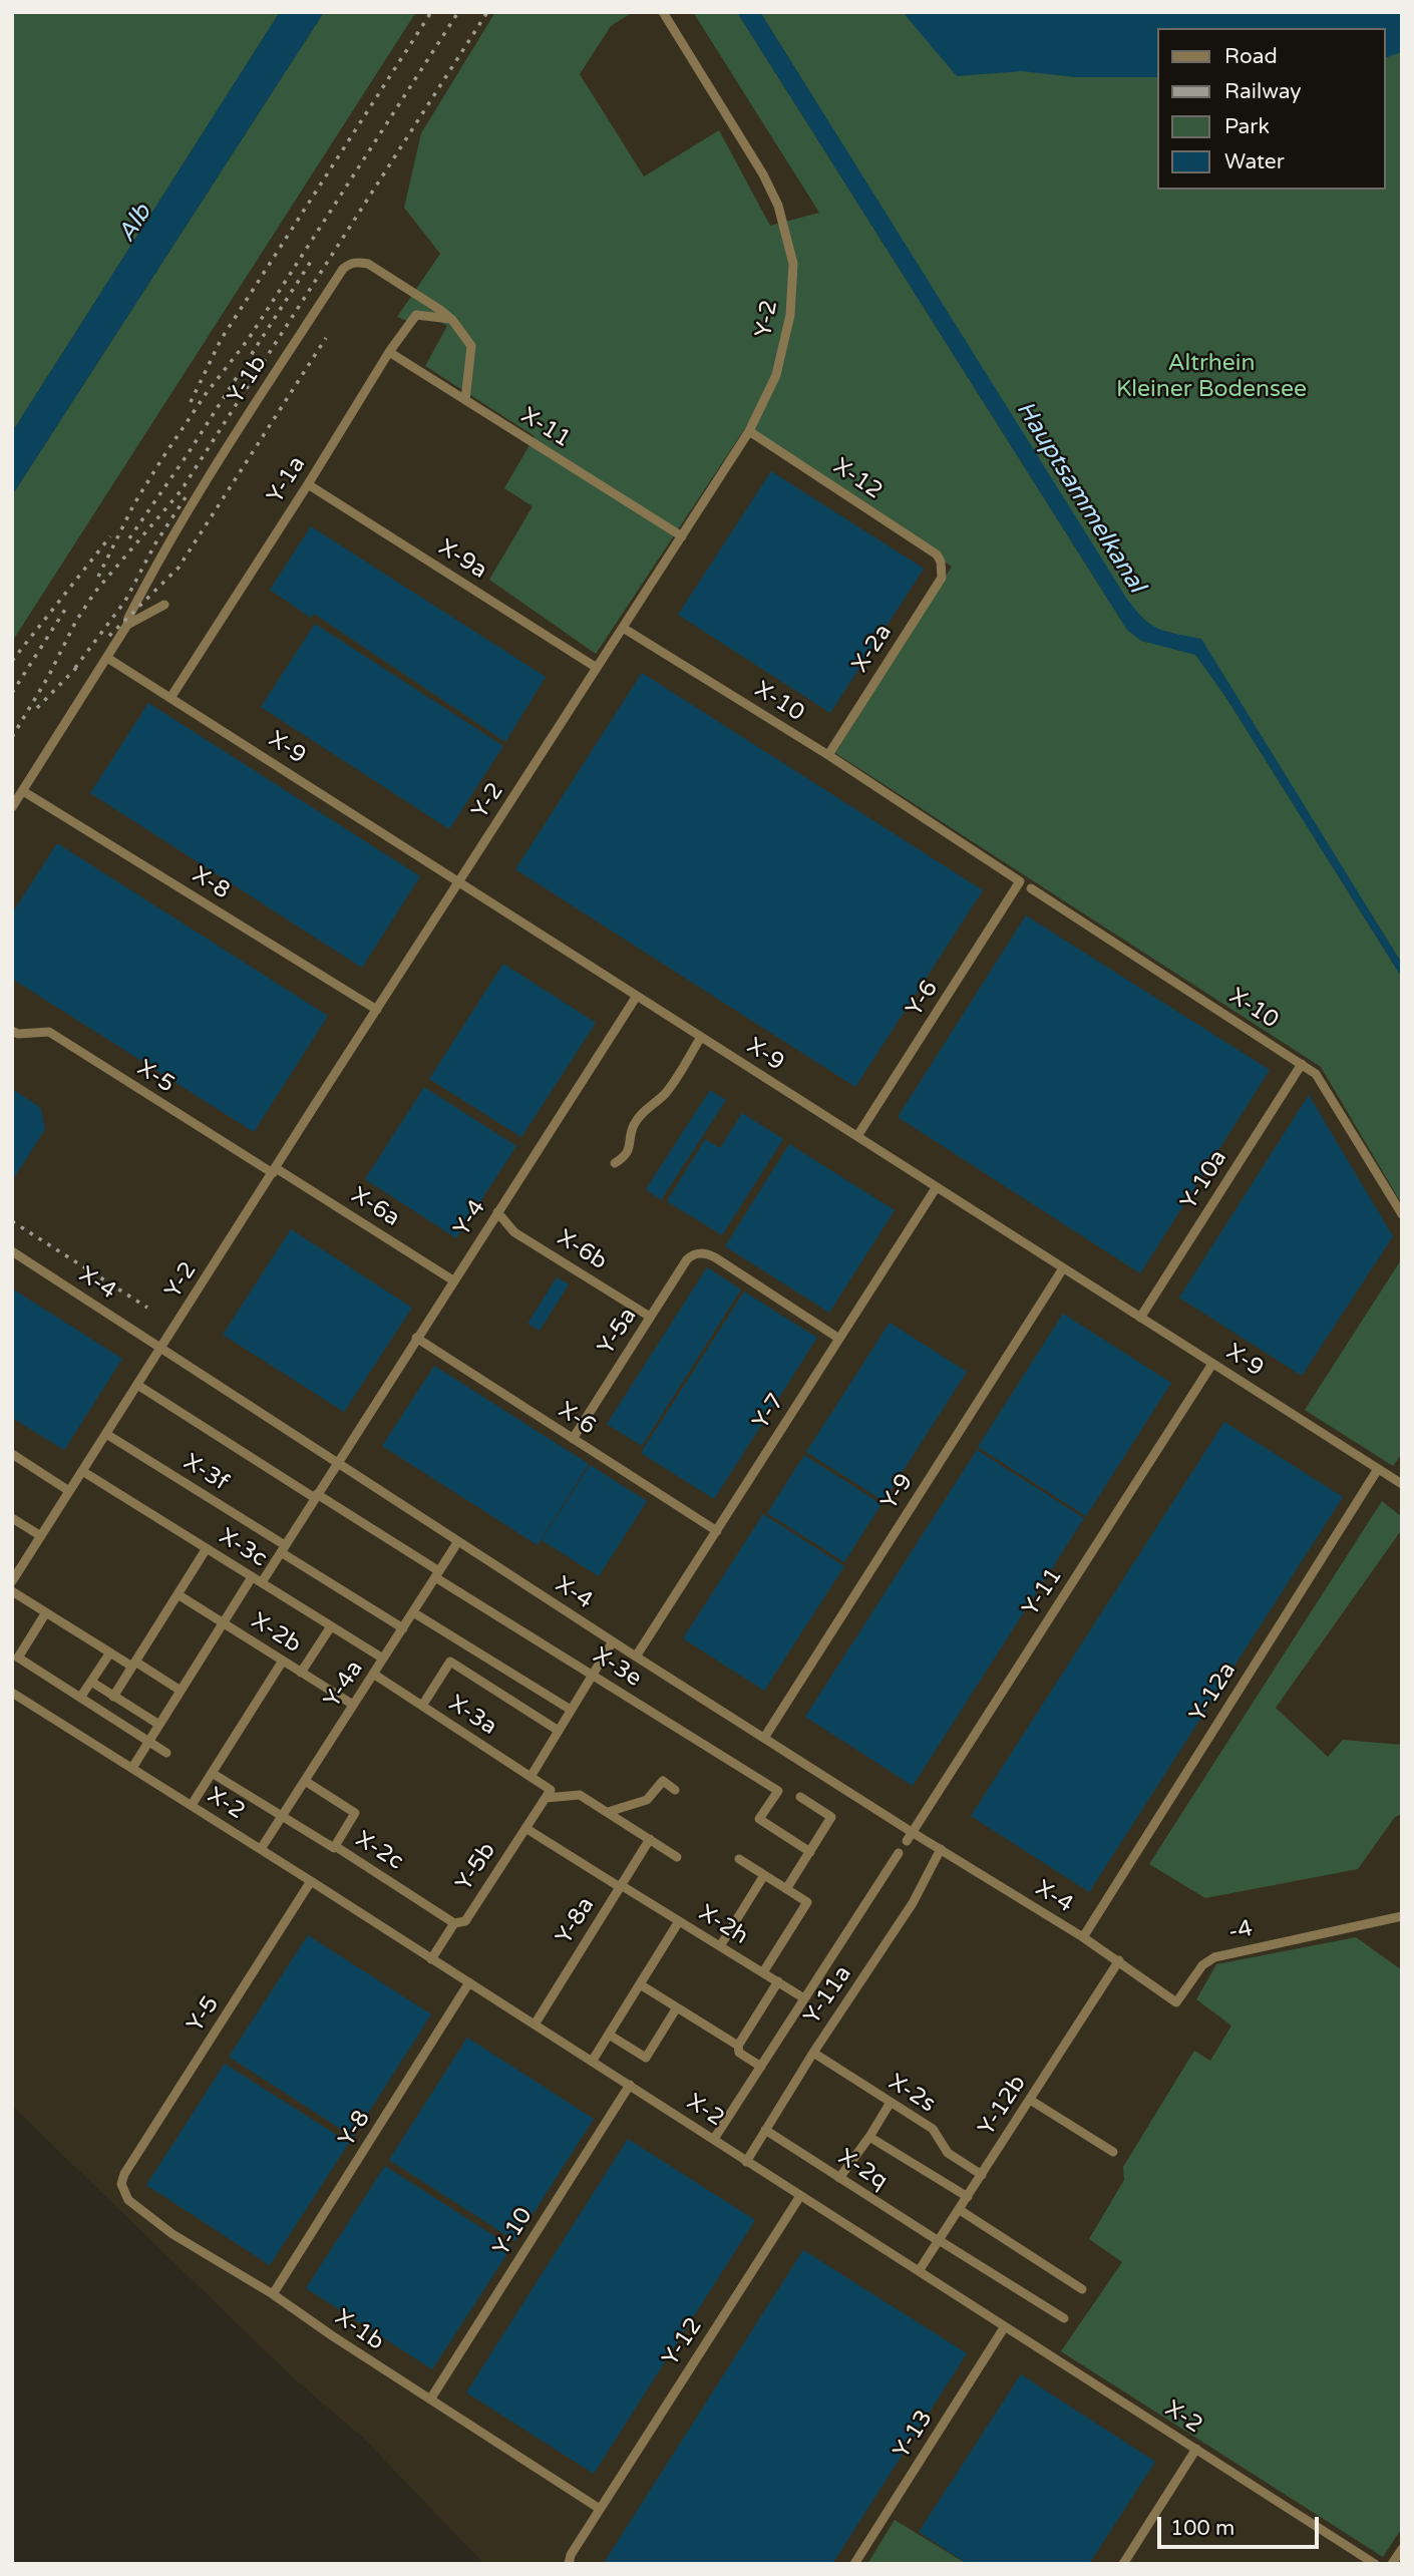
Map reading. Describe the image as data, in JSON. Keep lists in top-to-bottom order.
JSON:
{
  "streets": {
    "street": [
      "Y-2",
      "Y-1b",
      "X-11",
      "X-12",
      "Y-1a",
      "X-9a",
      "X-2a",
      "X-10",
      "X-9",
      "X-8",
      "Y-6",
      "X-5",
      "Y-10a",
      "X-6a",
      "Y-4",
      "X-6b",
      "X-4",
      "Y-5a",
      "Y-7",
      "X-6",
      "X-3f",
      "Y-9",
      "X-3c",
      "Y-11",
      "X-2b",
      "X-3e",
      "Y-4a",
      "Y-12a",
      "X-3a",
      "X-2",
      "X-2c",
      "Y-5b",
      "Y-8a",
      "X-2h",
      "-4",
      "Y-11a",
      "Y-5",
      "X-2s",
      "Y-12b",
      "Y-8",
      "X-2q",
      "Y-10",
      "X-1b",
      "Y-12",
      "Y-13"
    ]
  },
  "crossings": [
    ["Y-2", "X-11"],
    ["Y-2", "X-12"],
    ["Y-2", "X-9a"],
    ["Y-2", "X-10"],
    ["Y-2", "X-9"],
    ["Y-2", "X-8"],
    ["Y-2", "X-5"],
    ["Y-2", "X-6a"],
    ["Y-2", "X-4"],
    ["Y-2", "X-3f"],
    ["Y-2", "X-3c"],
    ["Y-2", "X-3e"],
    ["Y-1b", "Y-1a"],
    ["Y-1b", "X-9"],
    ["Y-1b", "X-8"],
    ["X-11", "Y-1a"],
    ["X-12", "X-2a"],
    ["Y-1a", "X-9a"],
    ["Y-1a", "X-9"],
    ["X-2a", "X-10"],
    ["X-10", "Y-6"],
    ["X-10", "Y-10a"],
    ["X-9", "Y-6"],
    ["X-9", "Y-10a"],
    ["X-9", "Y-4"],
    ["X-9", "Y-7"],
    ["X-9", "Y-9"],
    ["X-9", "Y-11"],
    ["X-9", "Y-12a"],
    ["X-5", "X-6a"],
    ["X-6a", "Y-4"],
    ["Y-4", "X-6b"],
    ["Y-4", "X-4"],
    ["Y-4", "X-6"],
    ["X-6b", "Y-5a"],
    ["X-4", "Y-7"],
    ["X-4", "Y-9"],
    ["X-4", "Y-11"],
    ["X-4", "Y-4a"],
    ["X-4", "Y-12a"],
    ["X-4", "-4"],
    ["X-4", "Y-11a"],
    ["X-4", "Y-12b"],
    ["Y-5a", "Y-7"],
    ["Y-5a", "X-6"],
    ["Y-7", "X-6"],
    ["X-3f", "Y-4a"],
    ["X-3c", "Y-4a"],
    ["X-2b", "Y-4a"],
    ["X-3e", "Y-4a"],
    ["Y-4a", "X-3a"],
    ["Y-4a", "X-2"],
    ["Y-4a", "X-2c"],
    ["X-3a", "Y-5b"],
    ["X-2", "Y-5b"],
    ["X-2", "Y-8a"],
    ["X-2", "Y-11a"],
    ["X-2", "Y-5"],
    ["X-2", "Y-12b"],
    ["X-2", "Y-8"],
    ["X-2", "Y-10"],
    ["X-2", "Y-12"],
    ["X-2", "Y-13"],
    ["X-2c", "Y-5b"],
    ["Y-5b", "X-2h"],
    ["Y-8a", "X-2h"],
    ["-4", "Y-12b"],
    ["Y-11a", "X-2s"],
    ["Y-11a", "X-2q"],
    ["Y-5", "X-1b"],
    ["X-2s", "Y-12b"],
    ["Y-12b", "X-2q"],
    ["Y-8", "X-1b"],
    ["Y-10", "X-1b"],
    ["X-1b", "Y-12"]
  ],
  "water": ["Alb", "Hauptsammelkanal"],
  "parks": ["Altrhein Kleiner Bodensee"],
  "legend": [
    "Road",
    "Railway",
    "Park",
    "Water"
  ],
  "scale_bar": "100 m"
}
